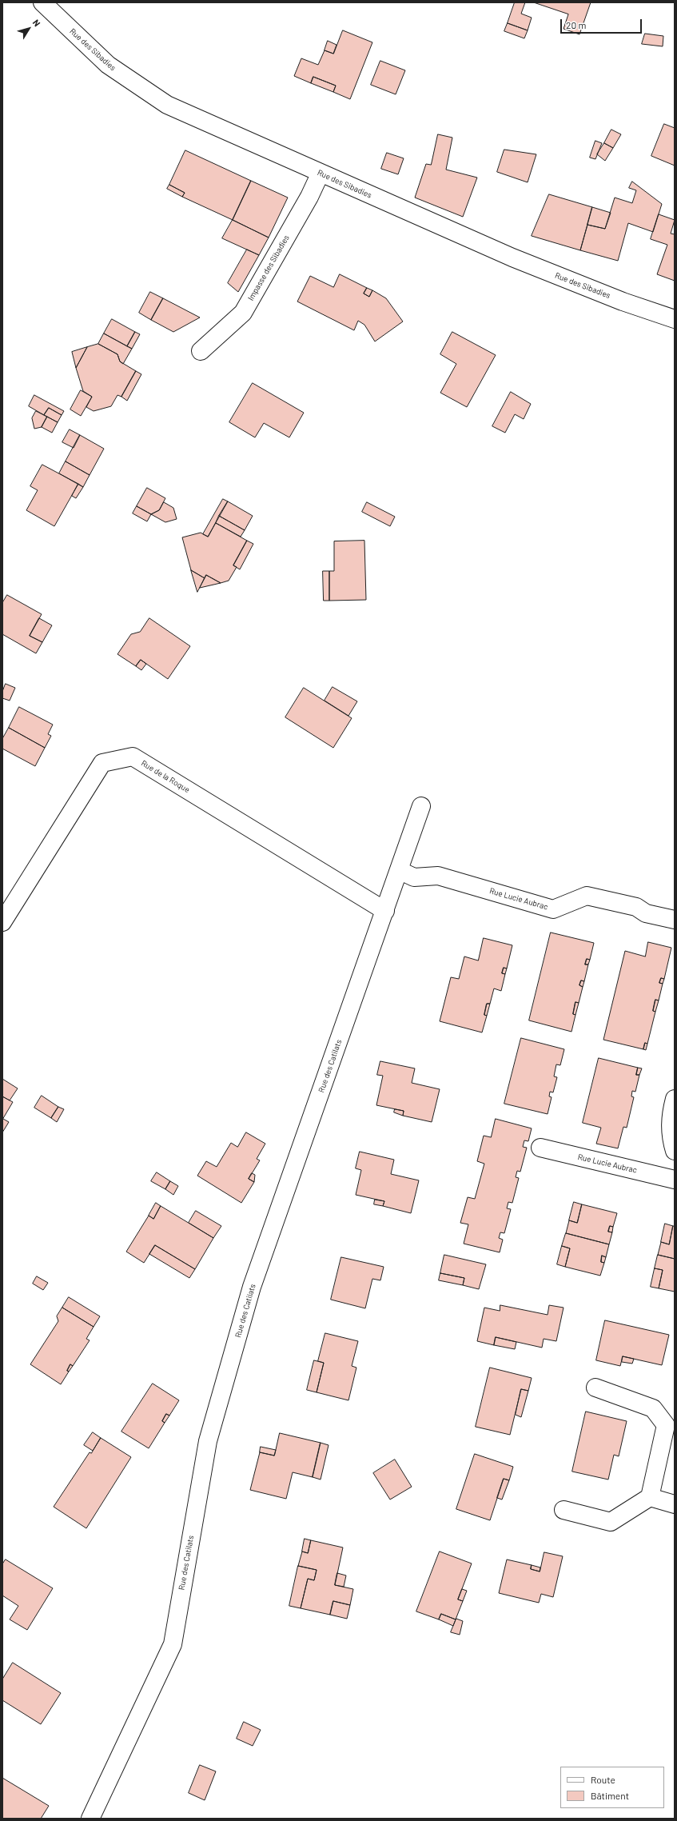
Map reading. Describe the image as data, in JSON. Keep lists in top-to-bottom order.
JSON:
{
  "streets": {
    "street": [
      "Rue des Sibadies",
      "Impasse des Sibadies",
      "Rue de la Roque",
      "Rue Lucie Aubrac",
      "Rue des Catilats"
    ]
  },
  "crossings": [
    ["Rue des Sibadies", "Impasse des Sibadies"],
    ["Rue de la Roque", "Rue des Catilats"],
    ["Rue Lucie Aubrac", "Rue des Catilats"]
  ],
  "legend": ["Route", "Bâtiment"],
  "scale_bar": "20 m",
  "north": "top right"
}
